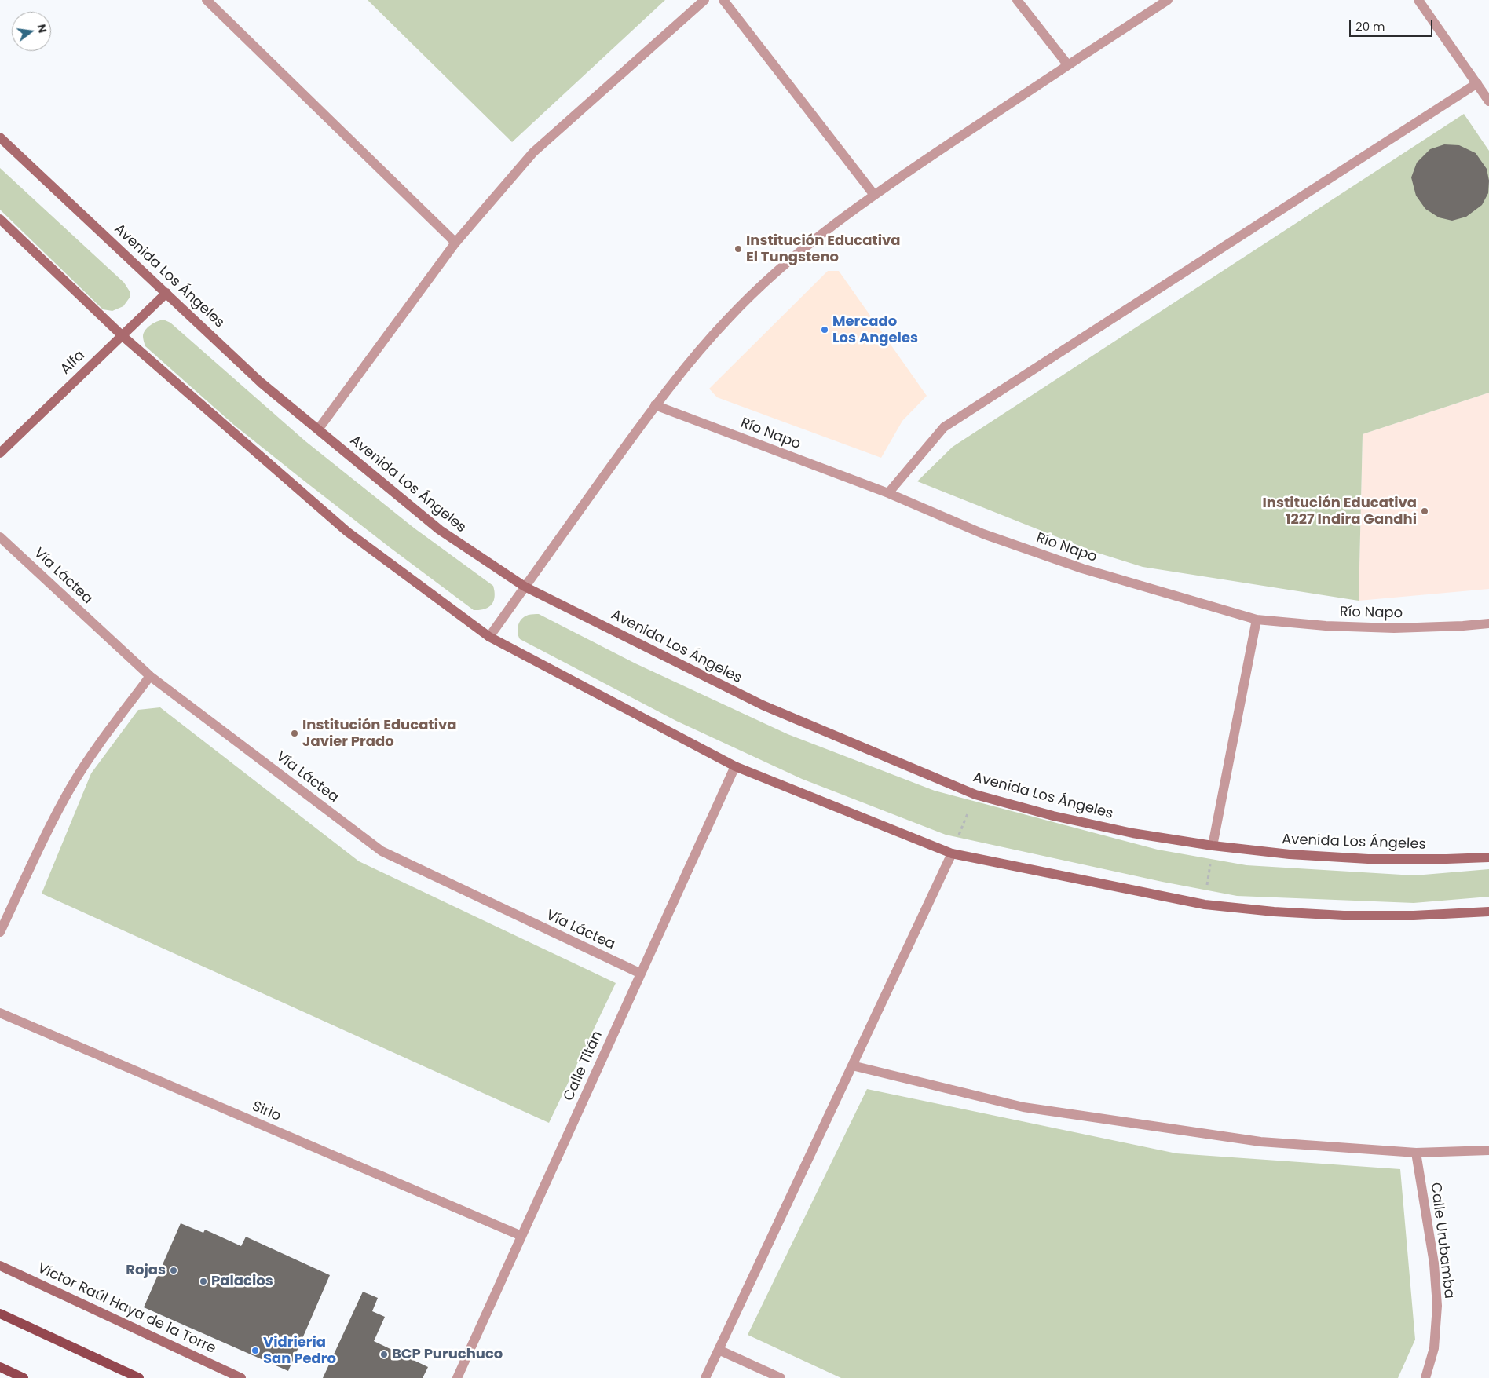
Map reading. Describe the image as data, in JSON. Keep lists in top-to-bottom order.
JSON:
{
  "streets": {
    "street": [
      "Avenida Los Ángeles",
      "Alfa",
      "Río Napo",
      "Vía Láctea",
      "Calle Titán",
      "Sirio",
      "Calle Urubamba",
      "Víctor Raúl Haya de la Torre"
    ]
  },
  "crossings": [
    ["Avenida Los Ángeles", "Alfa"],
    ["Vía Láctea", "Calle Titán"],
    ["Calle Titán", "Sirio"]
  ],
  "places": [
    "Institución Educativa El Tungsteno",
    "Mercado Los Angeles",
    "Institución Educativa 1227 Indira Gandhi",
    "Institución Educativa Javier Prado",
    "Rojas",
    "Palacios",
    "Vidrieria San Pedro",
    "BCP Puruchuco"
  ],
  "scale_bar": "20 m",
  "north": "right"
}
